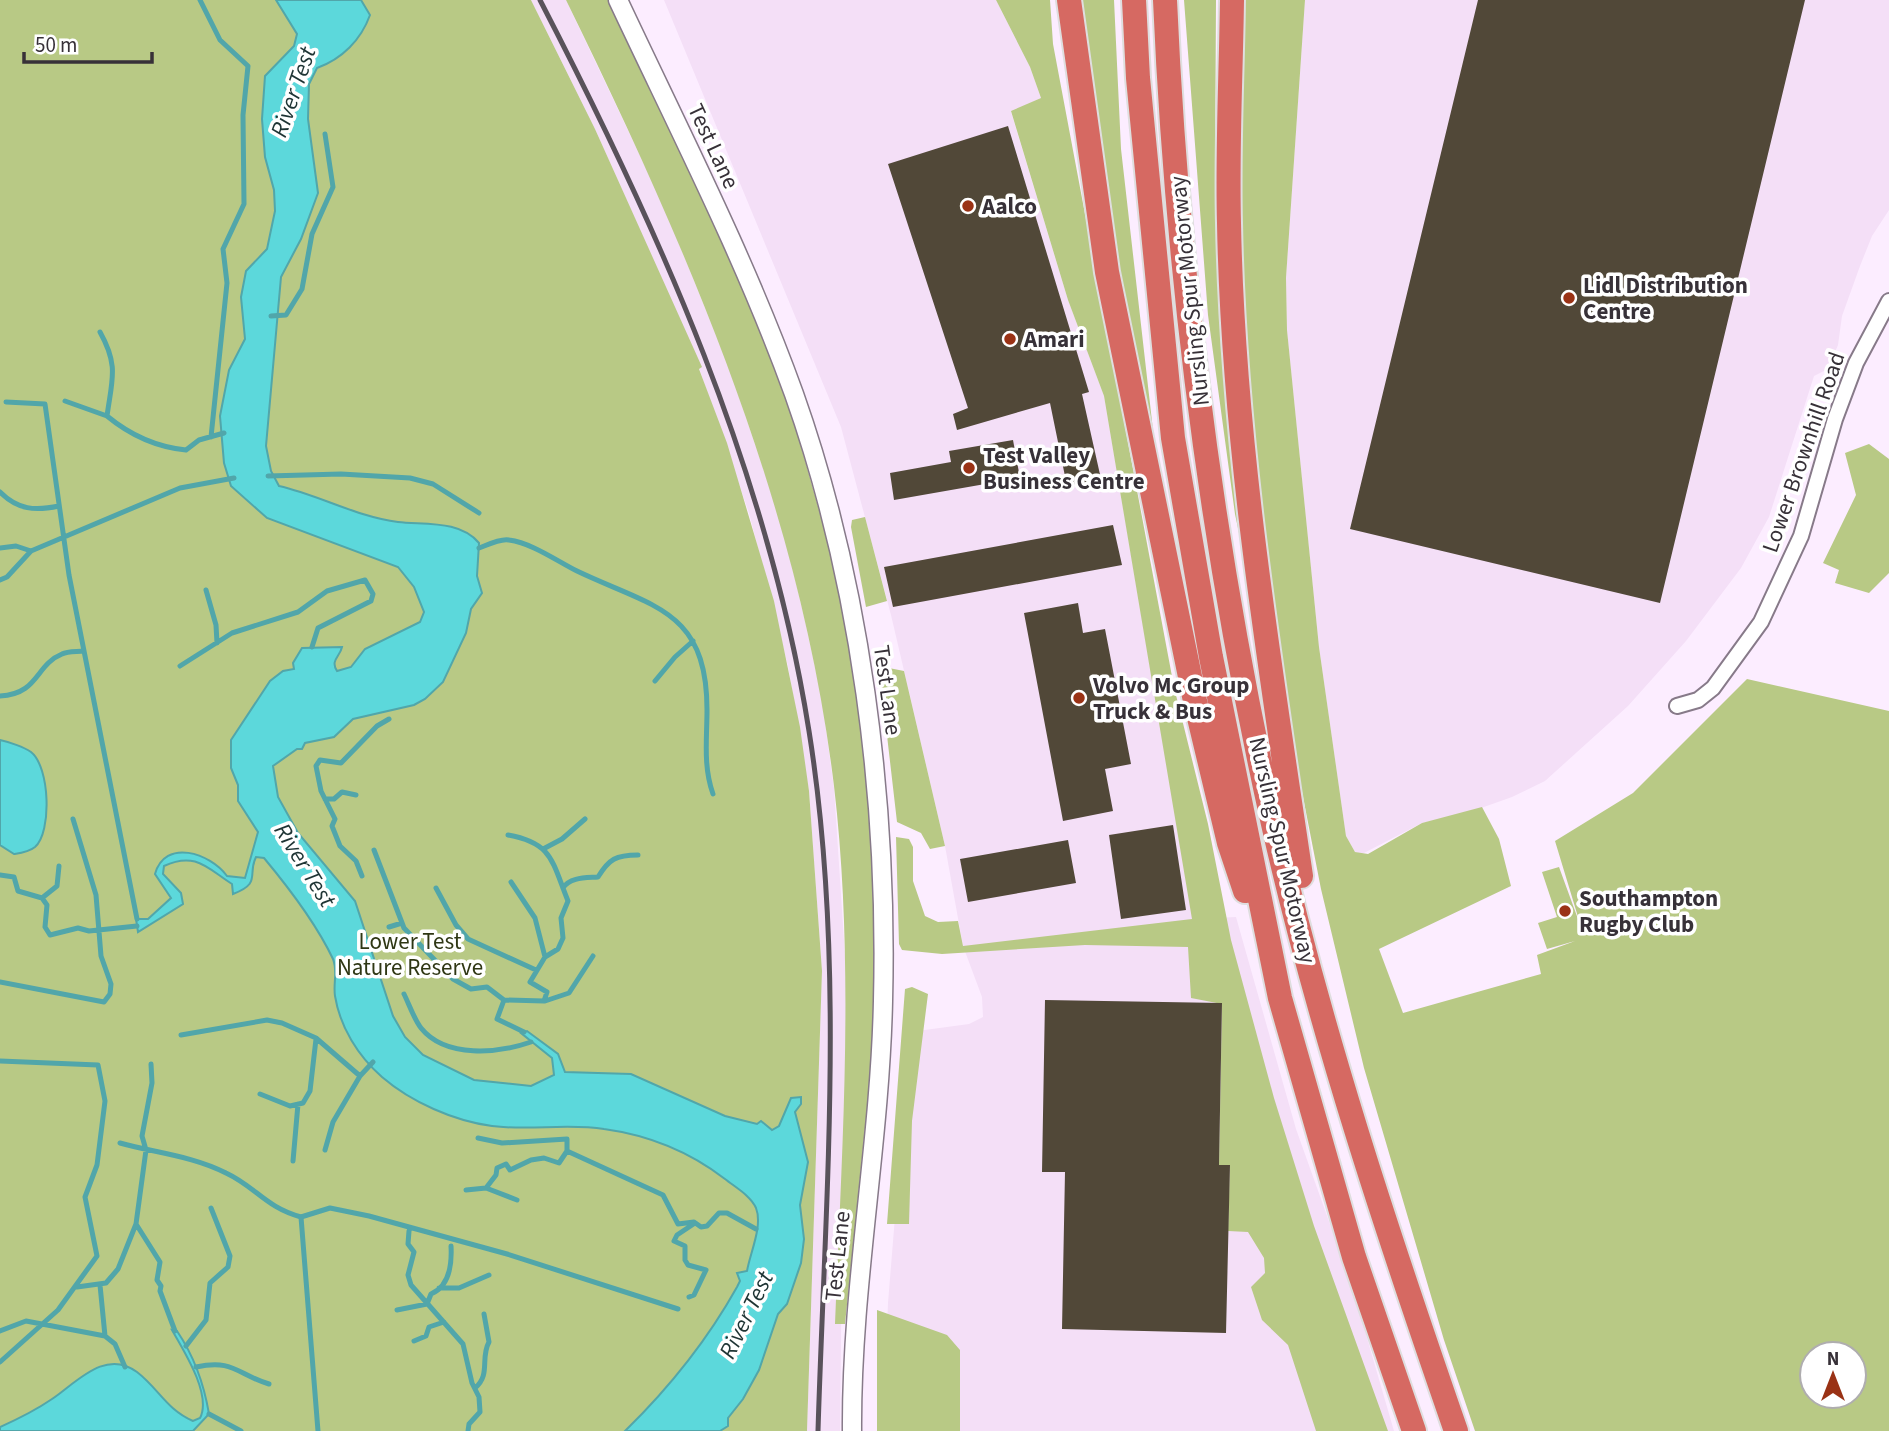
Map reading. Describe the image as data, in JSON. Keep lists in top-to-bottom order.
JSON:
{
  "streets": {
    "highway": ["Nursling Spur Motorway"],
    "street": ["Test Lane", "Lower Brownhill Road"]
  },
  "water": ["River Test"],
  "parks": ["Lower Test Nature Reserve"],
  "places": [
    "Aalco",
    "Lidl Distribution Centre",
    "Amari",
    "Test Valley Business Centre",
    "Volvo Mc Group Truck & Bus",
    "Southampton Rugby Club"
  ],
  "scale_bar": "50 m",
  "north": "top"
}
